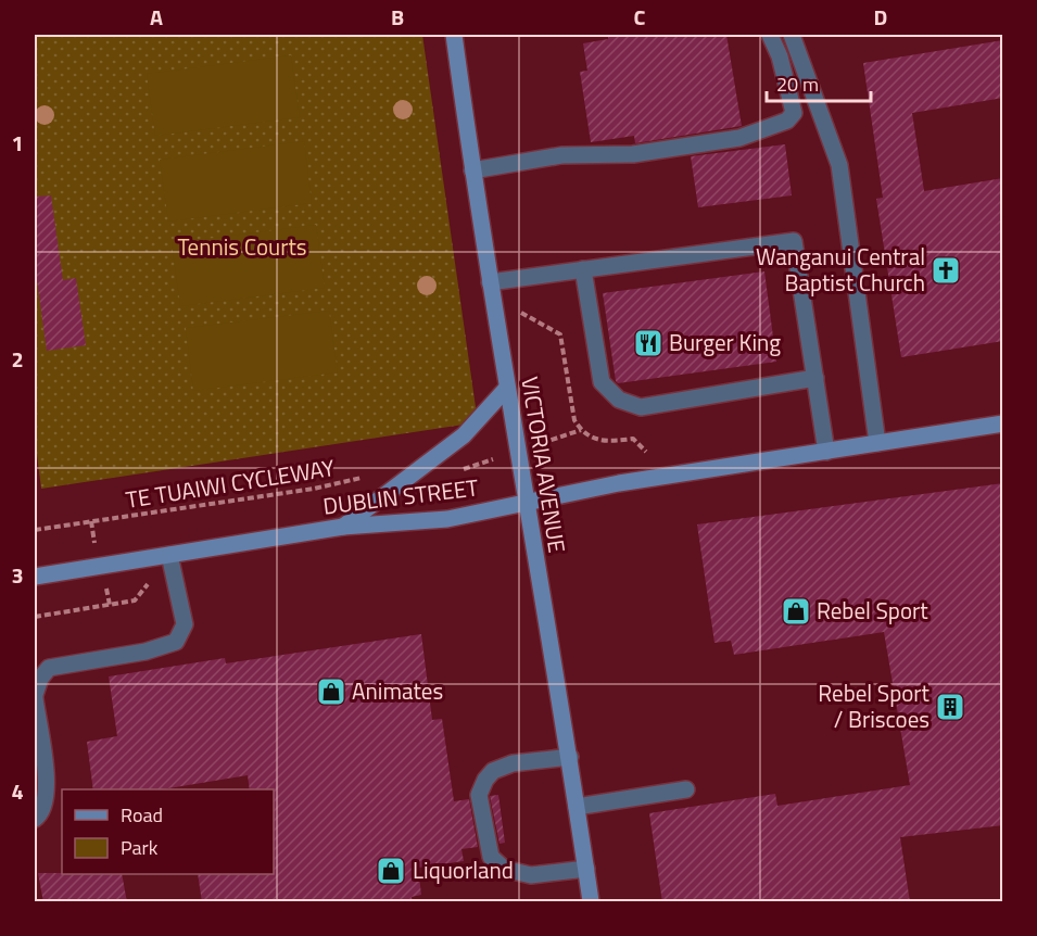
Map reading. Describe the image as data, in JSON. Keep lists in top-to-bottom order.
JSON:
{
  "streets": {
    "main road": ["VICTORIA AVENUE", "DUBLIN STREET"],
    "path": ["TE TUAIWI CYCLEWAY"]
  },
  "crossings": [
    ["VICTORIA AVENUE", "DUBLIN STREET"]
  ],
  "parks": ["Tennis Courts"],
  "places": {
    "church": ["Wanganui Central Baptist Church"],
    "restaurant": ["Burger King"],
    "shop": ["Rebel Sport", "Animates", "Liquorland"],
    "building": ["Rebel Sport / Briscoes"]
  },
  "legend": ["Road", "Park"],
  "scale_bar": "20 m",
  "grid": {
    "columns": [
      "A",
      "B",
      "C",
      "D"
    ],
    "rows": [
      "1",
      "2",
      "3",
      "4"
    ]
  }
}
